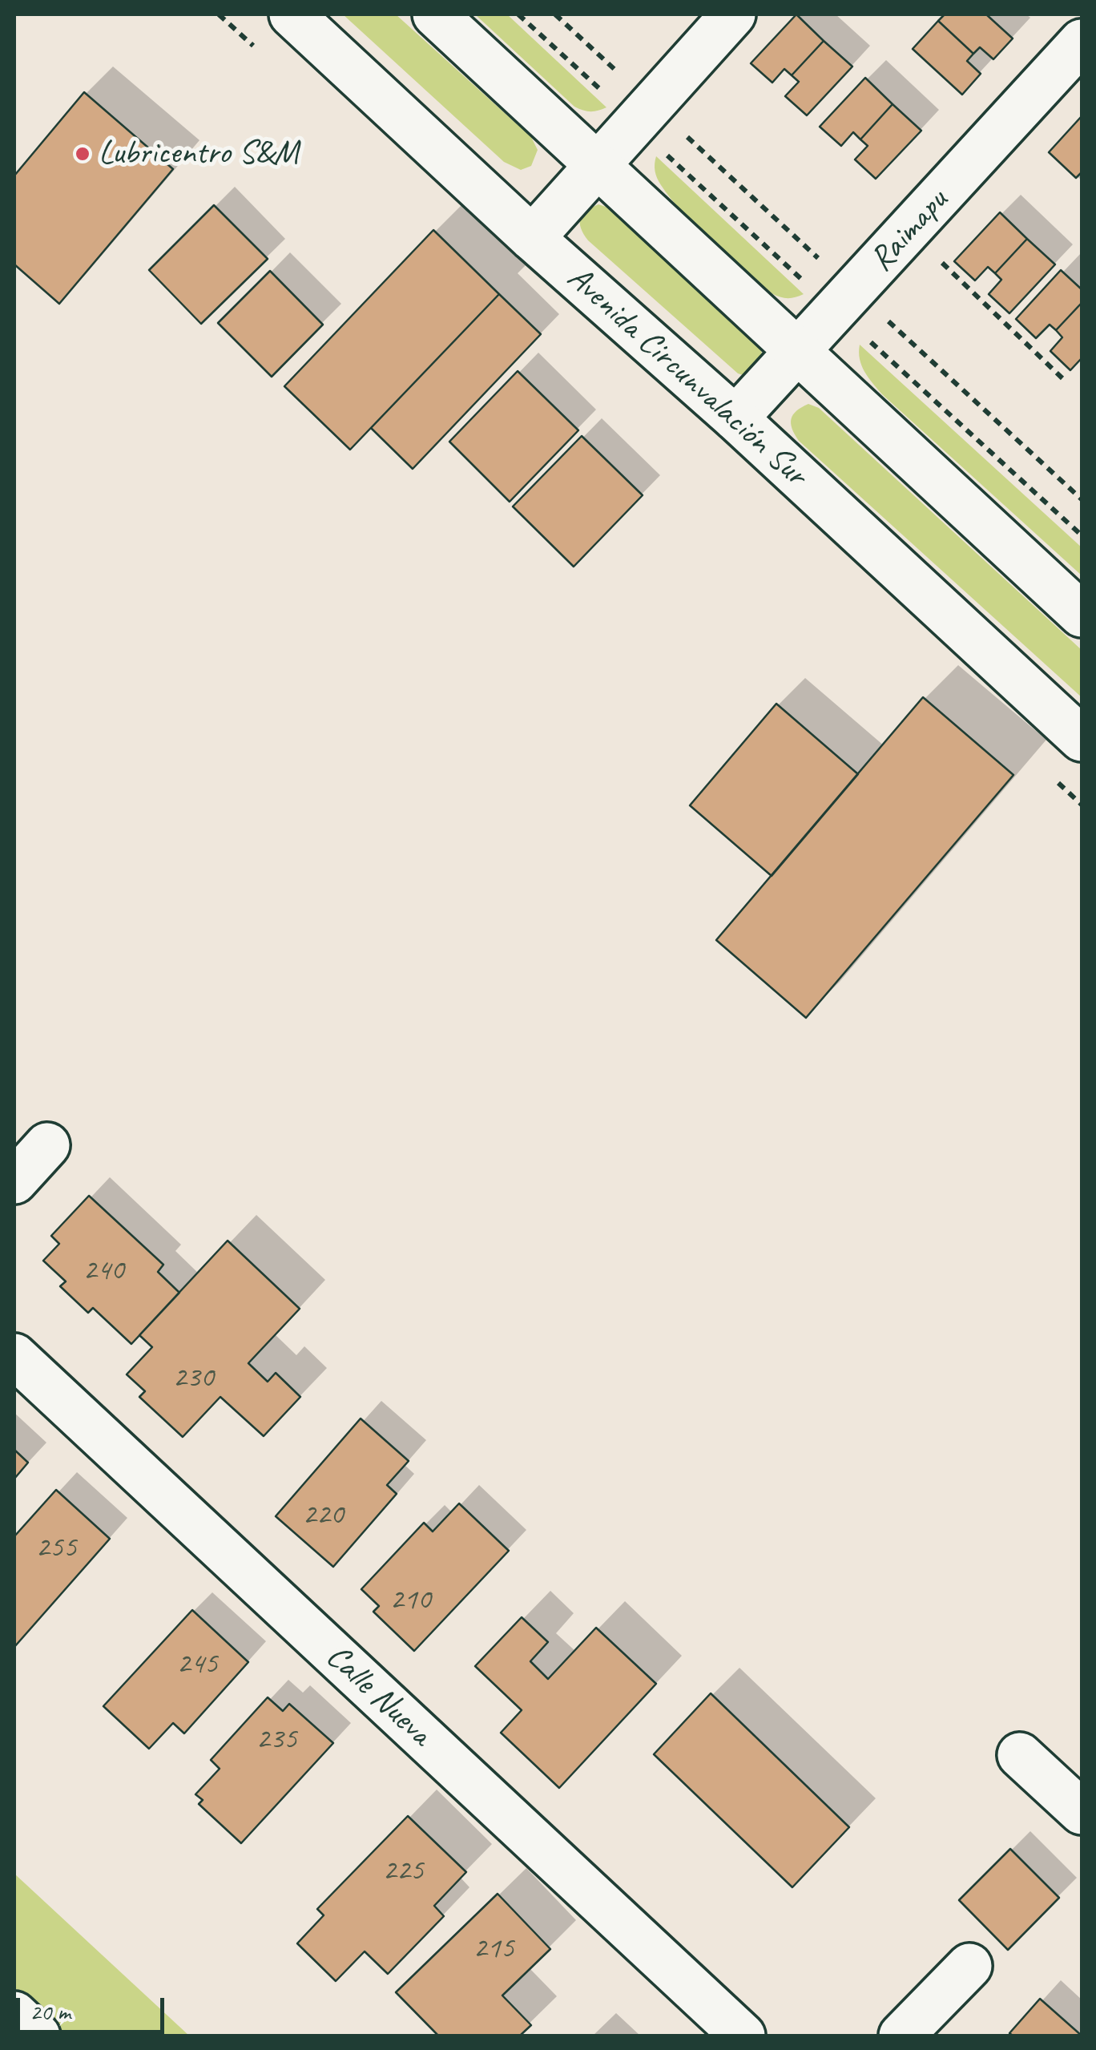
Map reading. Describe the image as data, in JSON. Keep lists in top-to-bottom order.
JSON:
{
  "streets": {
    "street": ["Raimapu", "Avenida Circunvalación Sur", "Calle Nueva"]
  },
  "crossings": [
    ["Raimapu", "Avenida Circunvalación Sur"]
  ],
  "places": ["Lubricentro S&M"],
  "house_numbers": [
    "240",
    "230",
    "220",
    "255",
    "210",
    "245",
    "235",
    "225",
    "215"
  ],
  "scale_bar": "20 m"
}
